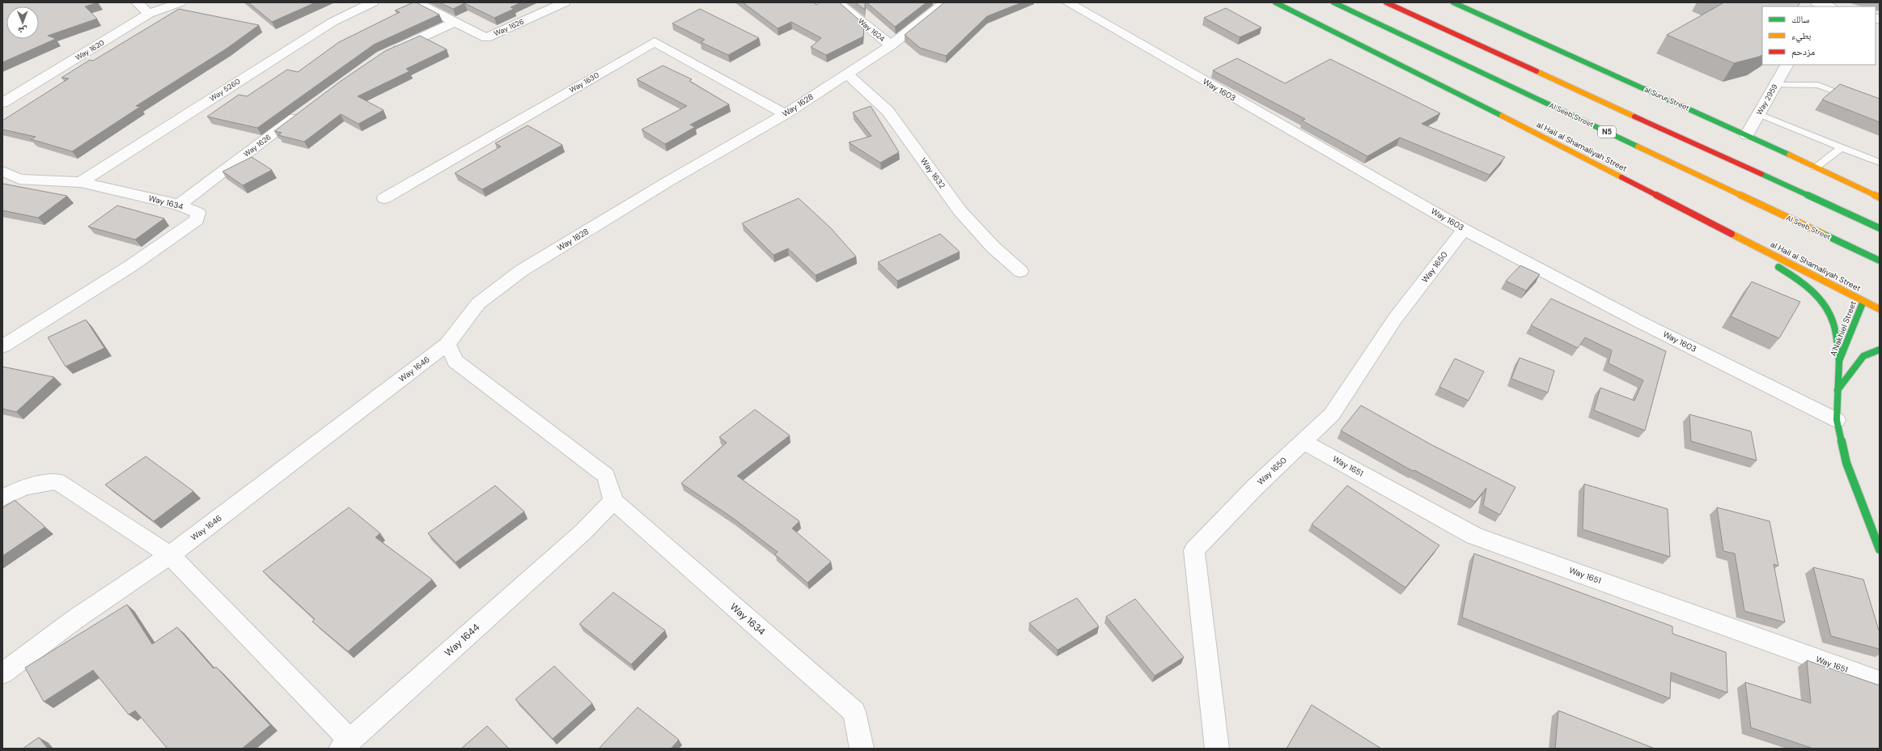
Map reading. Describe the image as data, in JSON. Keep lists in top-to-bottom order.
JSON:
{
  "streets": {
    "main road": [
      "al Surur Street",
      "Al Seeb Street",
      "N5",
      "al Hail al Shamaliyah Street",
      "A'Nakhiel Street"
    ],
    "street": [
      "Way 1626",
      "Way 1624",
      "Way 1620",
      "Way 1630",
      "Way 5260",
      "Way 1603",
      "Way 2959",
      "Way 1628",
      "Way 1632",
      "Way 1634",
      "Way 1650",
      "Way 1646",
      "Way 1651",
      "Way 1644"
    ]
  },
  "crossings": [
    ["Way 1626", "Way 1634"],
    ["Way 1624", "Way 1628"],
    ["Way 1630", "Way 1628"],
    ["Way 5260", "Way 1634"],
    ["Way 1603", "Way 1650"],
    ["Way 1603", "A'Nakhiel Street"],
    ["al Surur Street", "Way 2959"],
    ["Way 1628", "Way 1632"],
    ["Way 1628", "Way 1646"],
    ["al Hail al Shamaliyah Street", "A'Nakhiel Street"],
    ["Way 1634", "Way 1644"],
    ["Way 1650", "Way 1651"]
  ],
  "legend": ["سالك", "بطيء", "مزدحم"],
  "north": "bottom"
}
